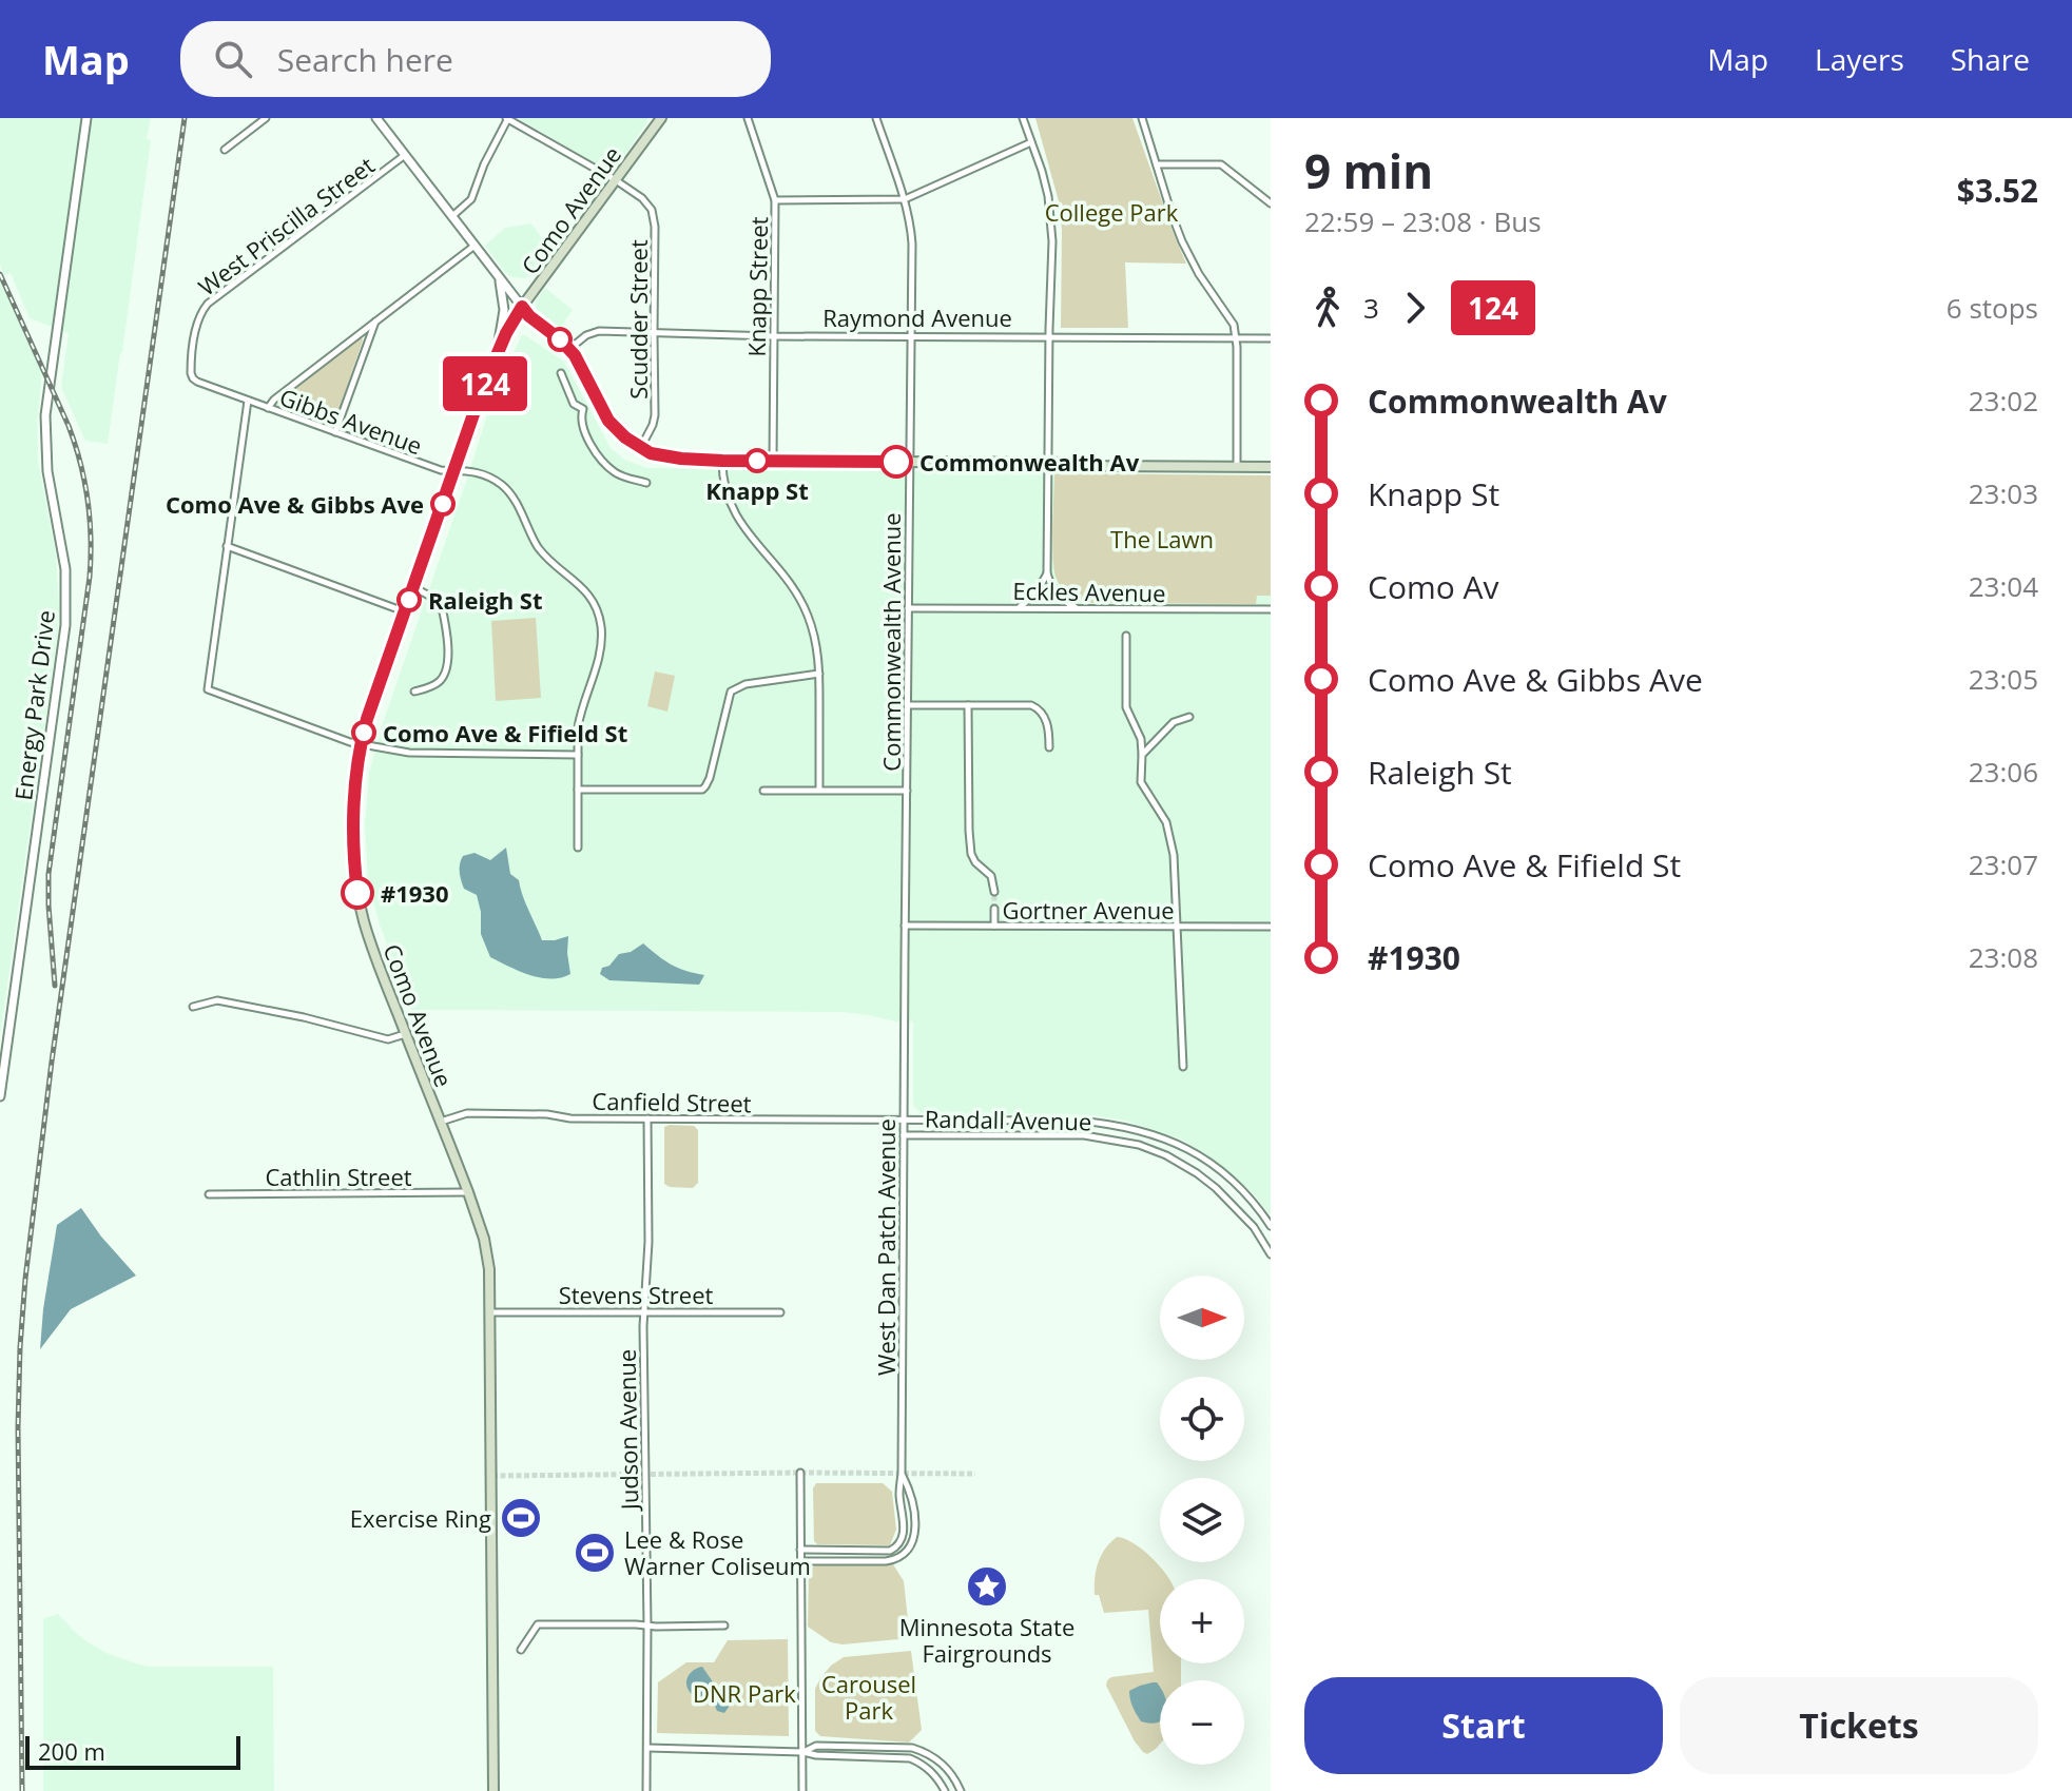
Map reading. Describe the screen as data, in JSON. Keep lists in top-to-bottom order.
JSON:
{
  "streets": {
    "main road": ["Como Avenue"],
    "street": [
      "West Priscilla Street",
      "Knapp Street",
      "Raymond Avenue",
      "Scudder Street",
      "Gibbs Avenue",
      "Eckles Avenue",
      "Commonwealth Avenue",
      "Energy Park Drive",
      "Gortner Avenue",
      "Canfield Street",
      "Randall Avenue",
      "Cathlin Street",
      "West Dan Patch Avenue",
      "Stevens Street",
      "Judson Avenue"
    ]
  },
  "crossings": [
    ["Como Avenue", "Scudder Street"],
    ["Como Avenue", "Gibbs Avenue"],
    ["Como Avenue", "Canfield Street"],
    ["Como Avenue", "Cathlin Street"],
    ["Como Avenue", "Stevens Street"],
    ["West Priscilla Street", "Gibbs Avenue"],
    ["Knapp Street", "Raymond Avenue"],
    ["Raymond Avenue", "Scudder Street"],
    ["Raymond Avenue", "Commonwealth Avenue"],
    ["Eckles Avenue", "Commonwealth Avenue"],
    ["Commonwealth Avenue", "Gortner Avenue"],
    ["Commonwealth Avenue", "West Dan Patch Avenue"],
    ["Canfield Street", "Randall Avenue"],
    ["Canfield Street", "West Dan Patch Avenue"],
    ["Canfield Street", "Judson Avenue"],
    ["Randall Avenue", "West Dan Patch Avenue"],
    ["Stevens Street", "Judson Avenue"]
  ],
  "parks": [
    "College Park",
    "The Lawn",
    "Carousel Park",
    "DNR Park"
  ],
  "places": {
    "other": [
      "Knapp St",
      "Commonwealth Av",
      "Como Ave & Gibbs Ave",
      "Raleigh St",
      "Como Ave & Fifield St",
      "#1930"
    ],
    "sports": ["Exercise Ring", "Lee & Rose Warner Coliseum"],
    "place": ["Minnesota State Fairgrounds"]
  },
  "lines": ["bus line 124"],
  "scale_bar": "200 m",
  "north": "right",
  "page": {
    "header": "Map",
    "search": "Search here",
    "nav": ["Map", "Layers", "Share"],
    "on_map": "124",
    "heading": ["9 min", "22:59 – 23:08 · Bus", "$3.52"],
    "legs": ["3", "124", "6 stops"],
    "list": [
      {
        "name": "Commonwealth Av",
        "value": "23:02"
      },
      {
        "name": "Knapp St",
        "value": "23:03"
      },
      {
        "name": "Como Av",
        "value": "23:04"
      },
      {
        "name": "Como Ave & Gibbs Ave",
        "value": "23:05"
      },
      {
        "name": "Raleigh St",
        "value": "23:06"
      },
      {
        "name": "Como Ave & Fifield St",
        "value": "23:07"
      },
      {
        "name": "#1930",
        "value": "23:08"
      }
    ],
    "map_buttons": ["+", "−"],
    "buttons": ["Start", "Tickets"],
    "scale": "200 m"
  }
}
